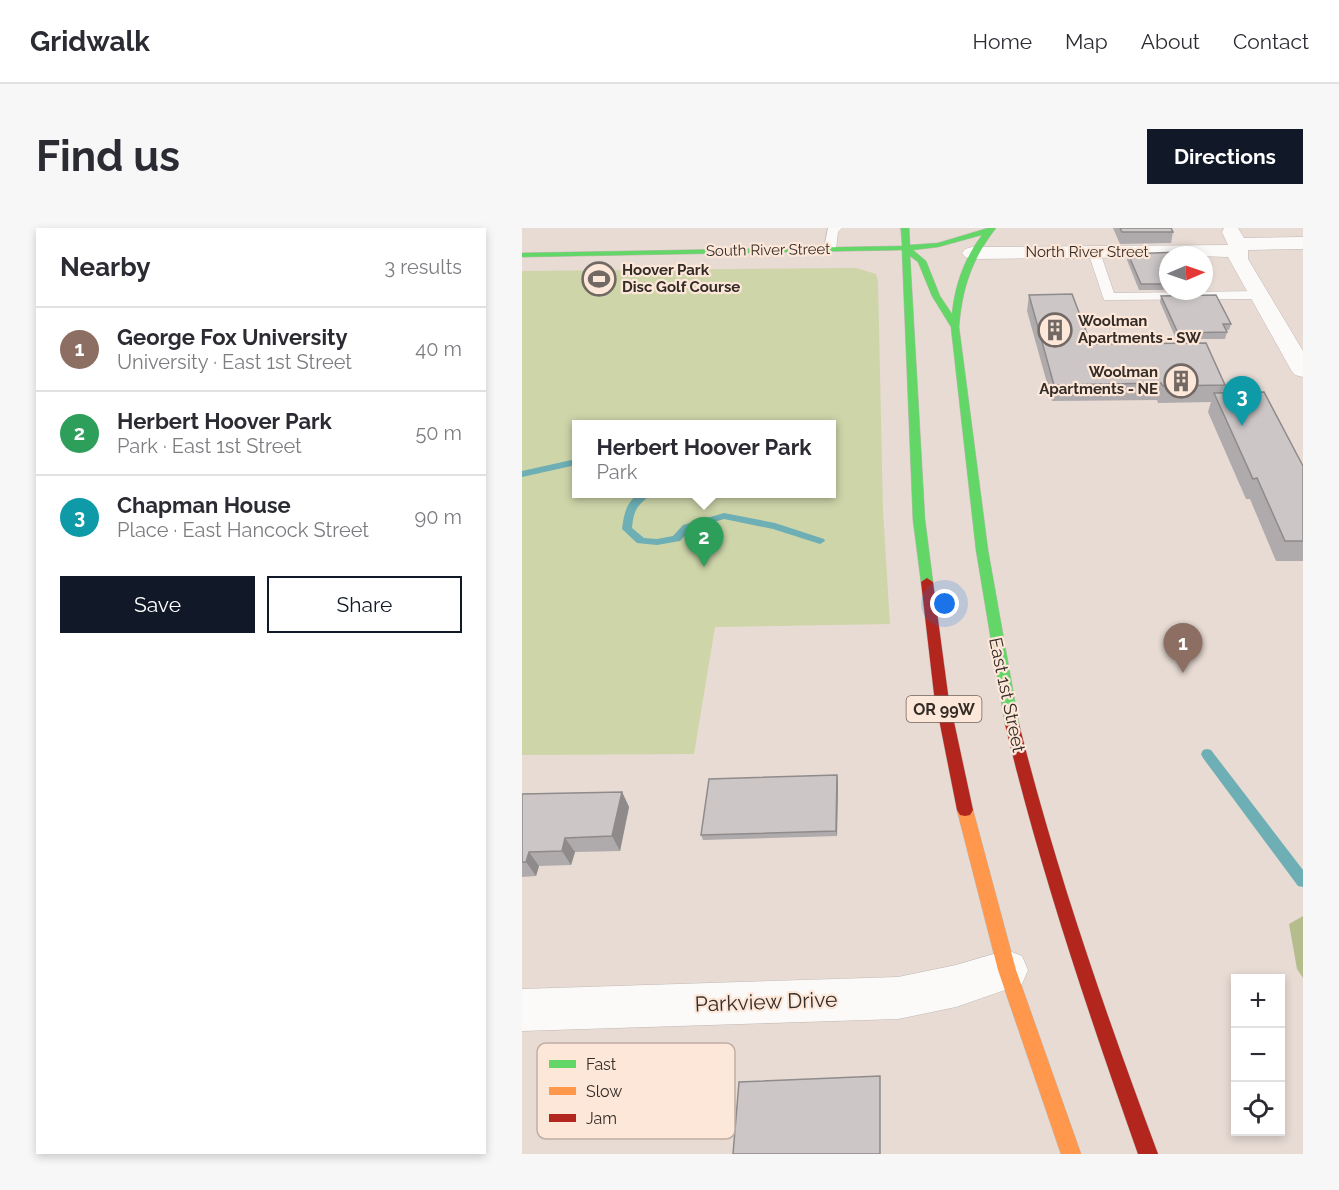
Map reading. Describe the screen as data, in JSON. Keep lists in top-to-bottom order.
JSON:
{
  "streets": {
    "main road": ["South River Street", "East 1st Street", "OR 99W"],
    "street": ["North River Street", "Parkview Drive"]
  },
  "crossings": [
    ["South River Street", "East 1st Street"],
    ["South River Street", "OR 99W"],
    ["North River Street", "East 1st Street"],
    ["OR 99W", "Parkview Drive"]
  ],
  "places": {
    "sports": ["Hoover Park Disc Golf Course"],
    "building": ["Woolman Apartments - SW", "Woolman Apartments - NE"]
  },
  "legend": ["Fast", "Slow", "Jam"],
  "north": "right",
  "page": {
    "header": "Gridwalk",
    "nav": [
      "Home",
      "Map",
      "About",
      "Contact"
    ],
    "buttons": [
      "Directions",
      ["Save", "Share"]
    ],
    "title": "Find us",
    "heading": ["Nearby", "3 results"],
    "list": [
      {
        "mark": "1",
        "name": "George Fox University",
        "note": "University · East 1st Street",
        "value": "40 m"
      },
      {
        "mark": "2",
        "name": "Herbert Hoover Park",
        "note": "Park · East 1st Street",
        "value": "50 m"
      },
      {
        "mark": "3",
        "name": "Chapman House",
        "note": "Place · East Hancock Street",
        "value": "90 m"
      }
    ],
    "pins": ["3", "2", "1"],
    "popup": ["Herbert Hoover Park", "Park"],
    "map_buttons": ["+", "−"]
  }
}
